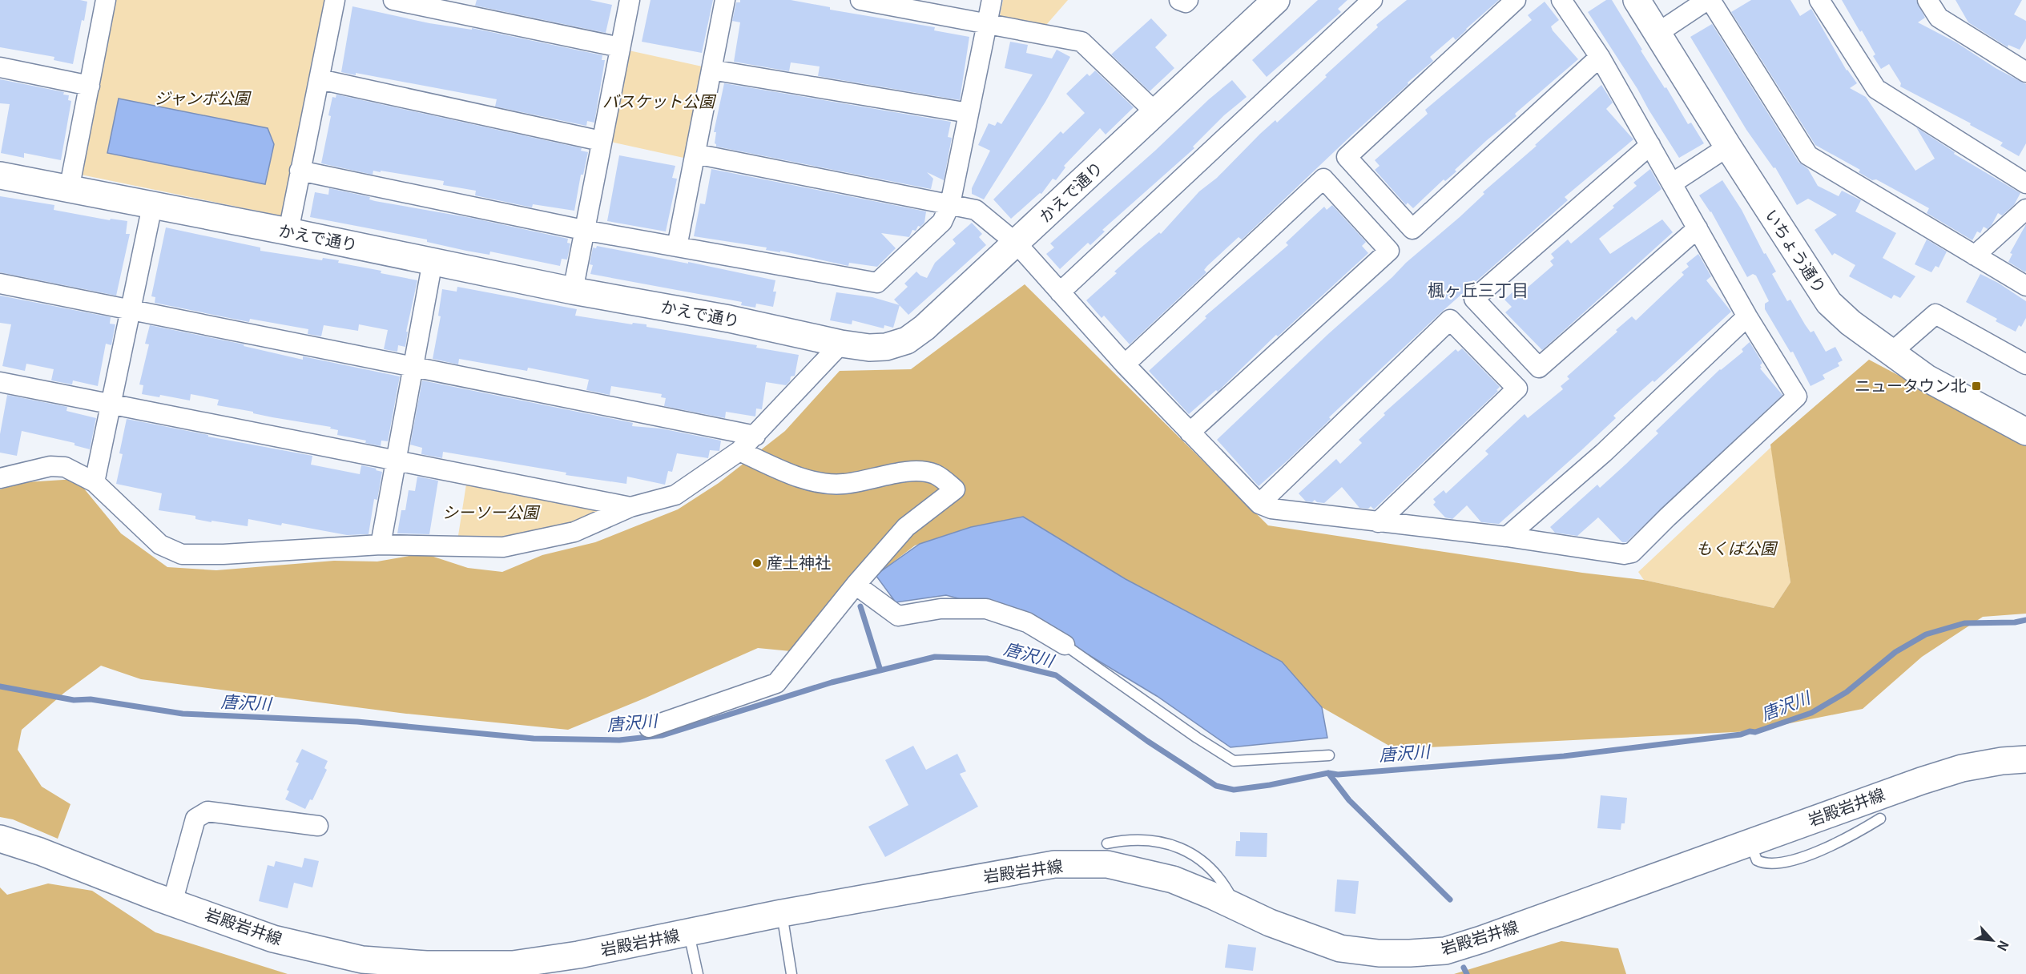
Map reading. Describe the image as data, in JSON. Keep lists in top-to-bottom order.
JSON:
{
  "streets": {
    "main road": ["かえで通り", "いちょう通り", "岩殿岩井線"]
  },
  "districts": ["楓ヶ丘三丁目"],
  "water": ["唐沢川"],
  "parks": [
    "ジャンボ公園",
    "バスケット公園",
    "シーソー公園",
    "もくば公園"
  ],
  "places": {
    "transit": ["ニュータウン北"],
    "other": ["産土神社"]
  },
  "north": "bottom right"
}
